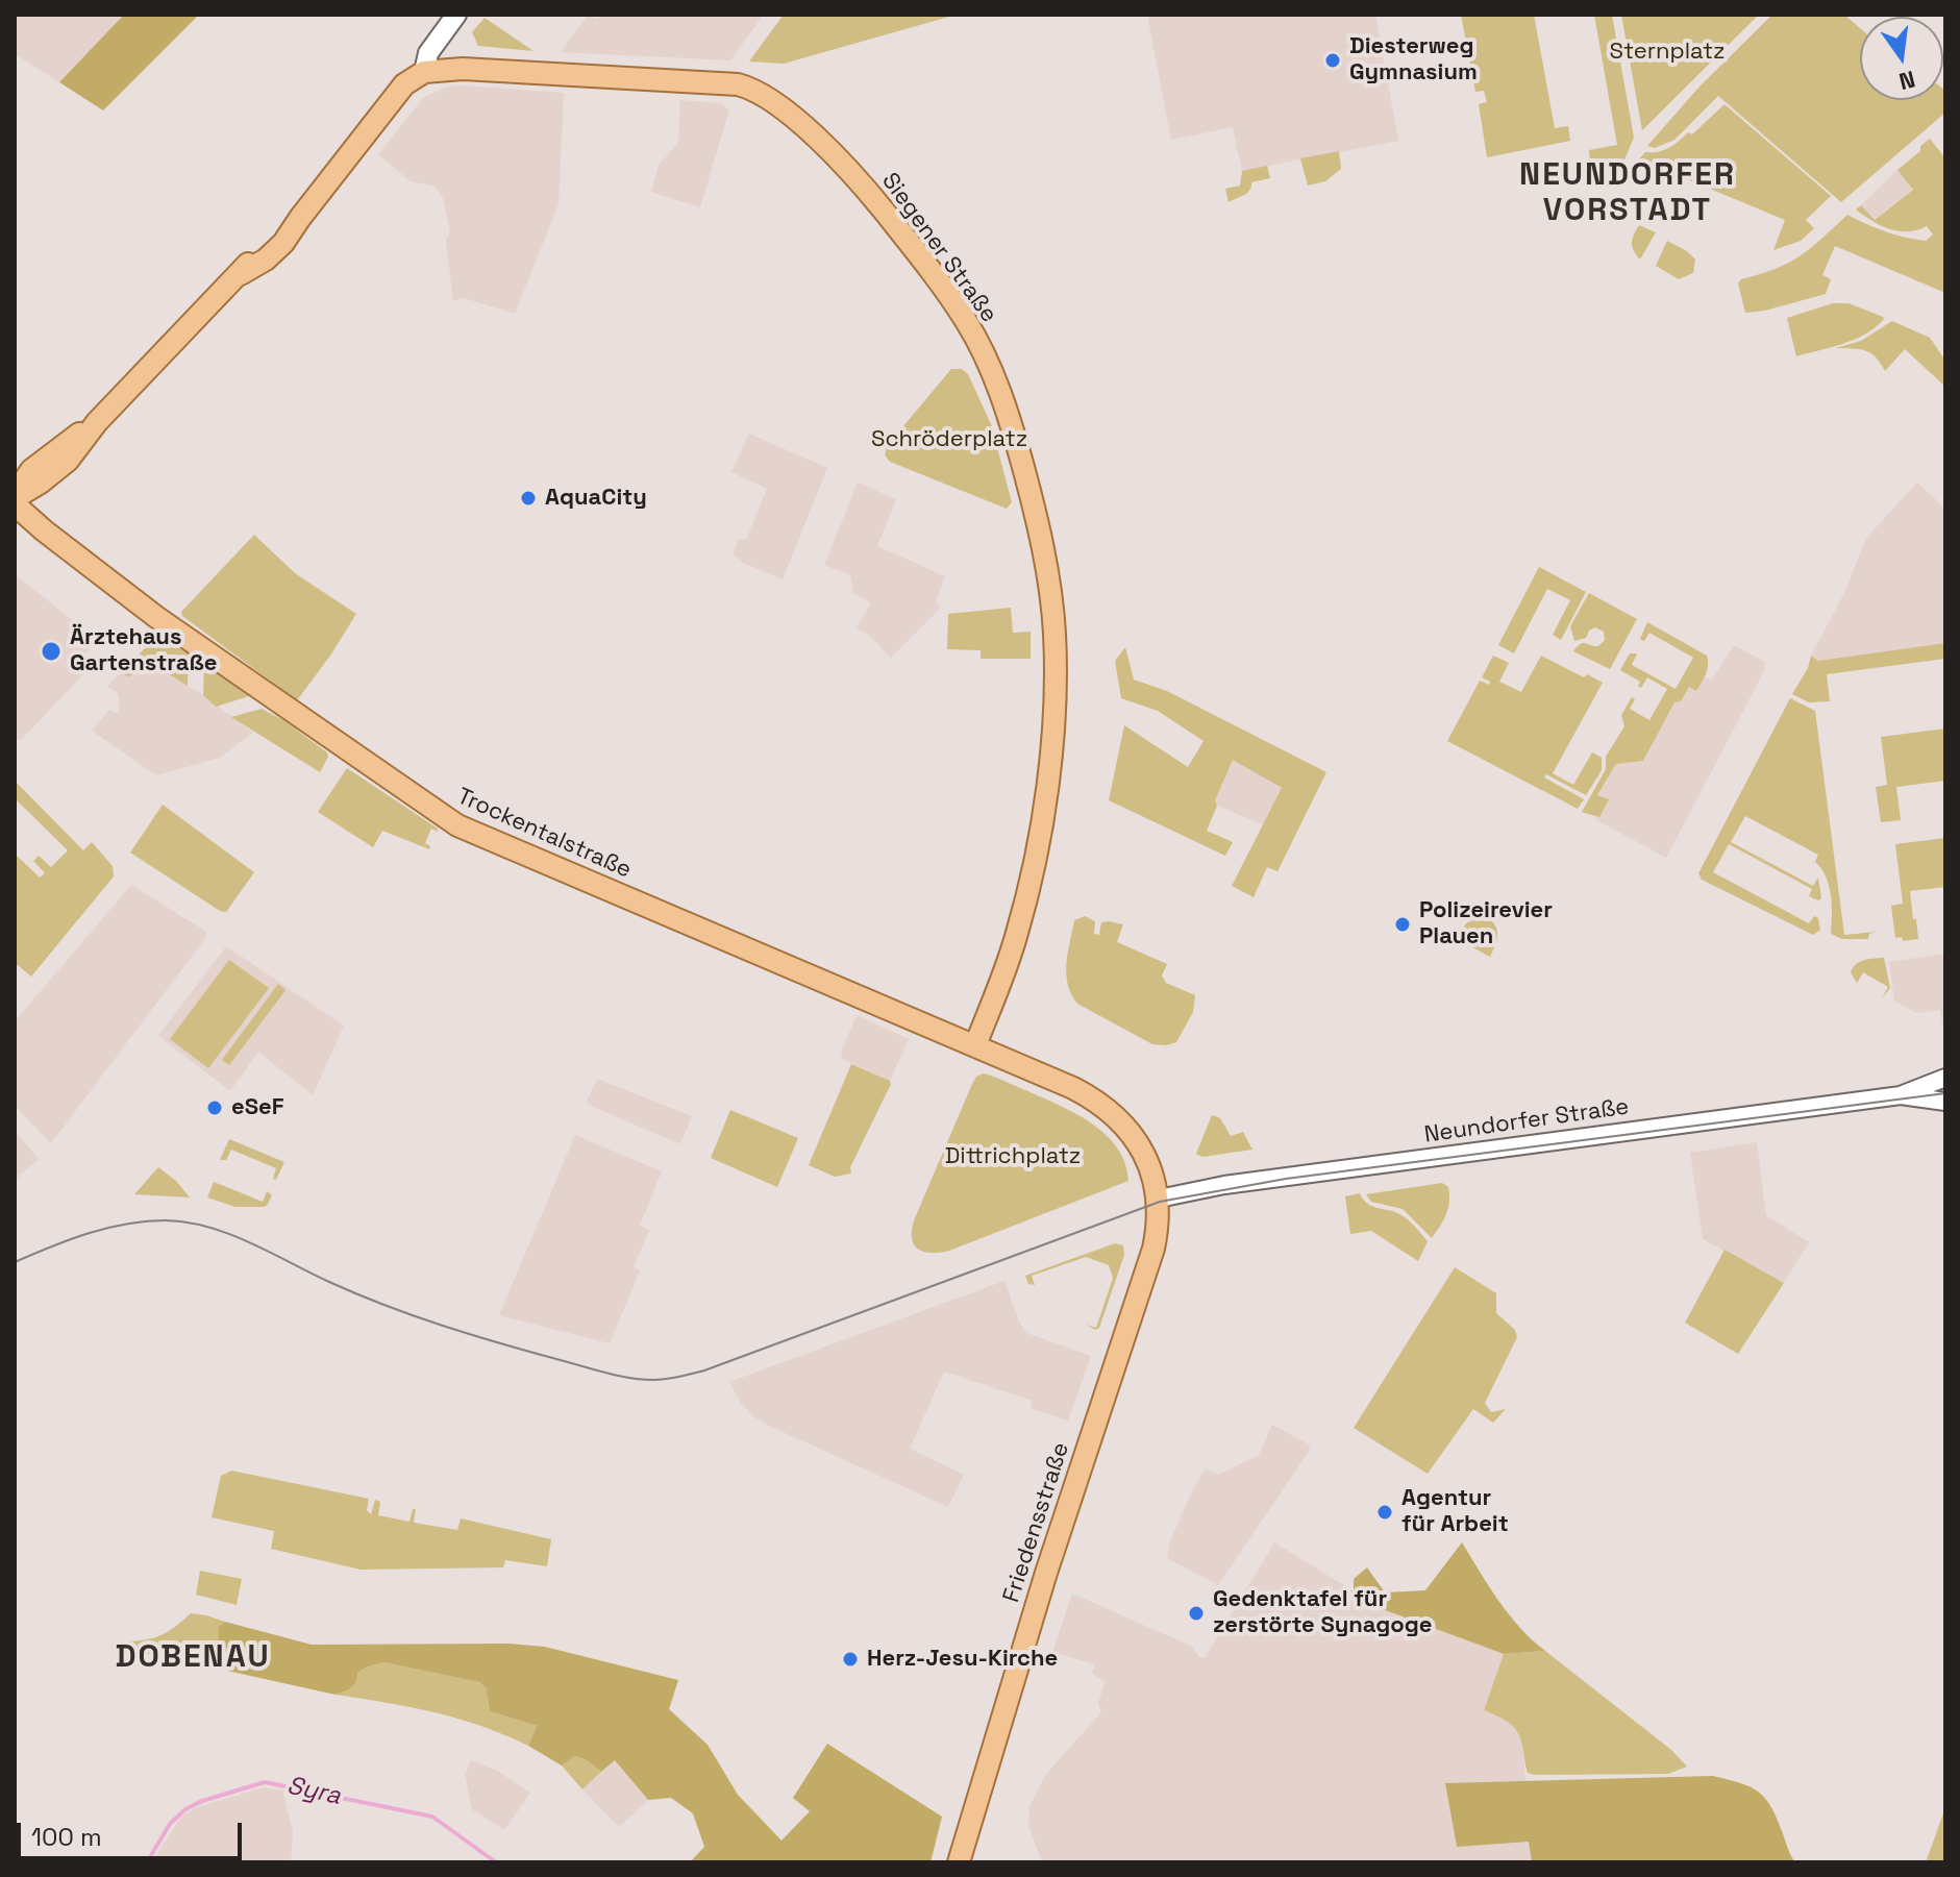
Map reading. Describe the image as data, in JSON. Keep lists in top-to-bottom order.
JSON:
{
  "streets": {
    "main road": ["Siegener Straße", "Trockentalstraße", "Friedensstraße"],
    "street": ["Neundorfer Straße"]
  },
  "crossings": [
    ["Siegener Straße", "Trockentalstraße"],
    ["Neundorfer Straße", "Friedensstraße"]
  ],
  "districts": ["NEUNDORFER VORSTADT", "DOBENAU"],
  "water": ["Syra"],
  "parks": ["Sternplatz", "Schröderplatz", "Dittrichplatz"],
  "places": [
    "Diesterweg Gymnasium",
    "AquaCity",
    "Ärztehaus Gartenstraße",
    "Polizeirevier Plauen",
    "eSeF",
    "Agentur für Arbeit",
    "Gedenktafel für zerstörte Synagoge",
    "Herz-Jesu-Kirche"
  ],
  "scale_bar": "100 m",
  "north": "bottom"
}
